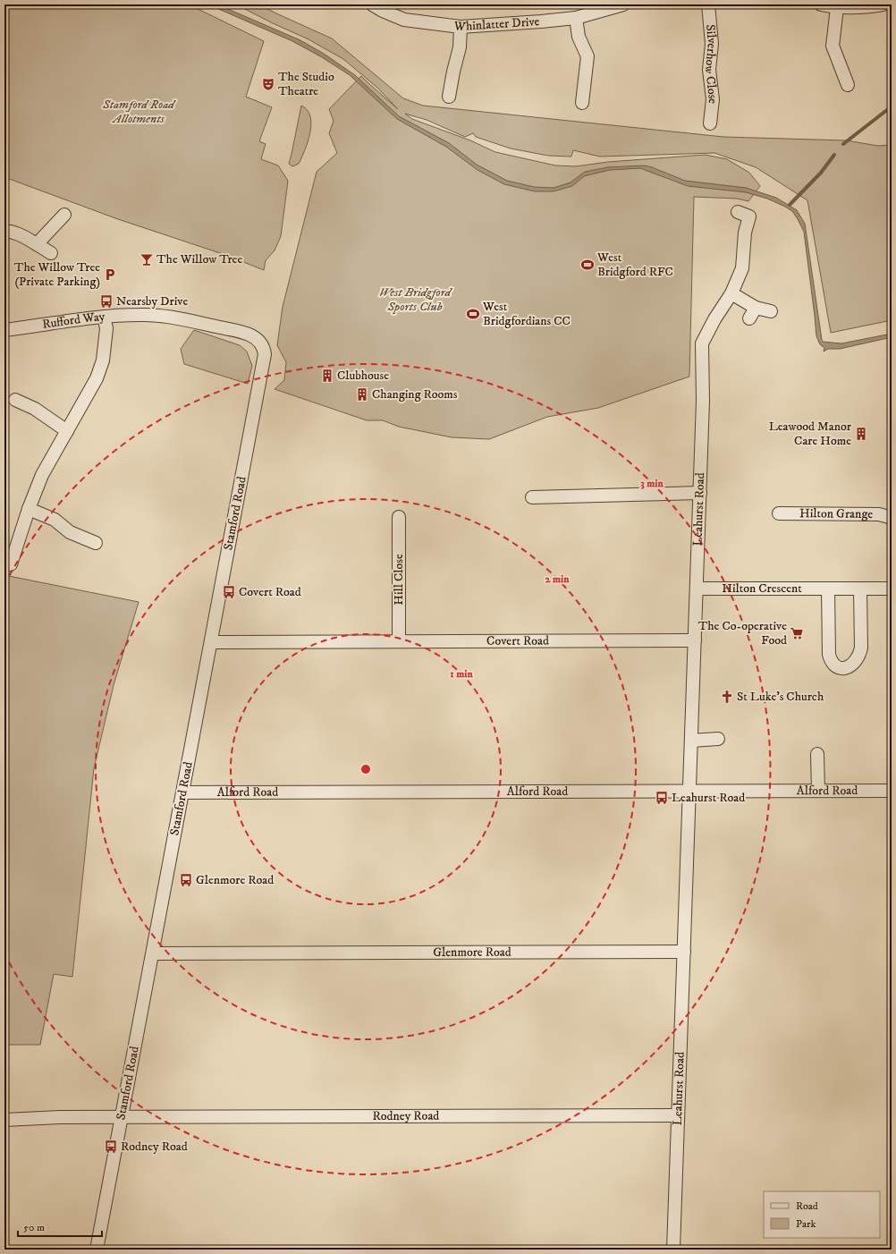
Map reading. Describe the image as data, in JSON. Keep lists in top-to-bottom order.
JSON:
{
  "streets": {
    "street": [
      "Whinlatter Drive",
      "Silverhow Close",
      "Rufford Way",
      "Leahurst Road",
      "Stamford Road",
      "Hilton Grange",
      "Hill Close",
      "Hilton Crescent",
      "Covert Road",
      "Alford Road",
      "Glenmore Road",
      "Rodney Road"
    ]
  },
  "crossings": [
    ["Rufford Way", "Stamford Road"],
    ["Leahurst Road", "Hilton Crescent"],
    ["Leahurst Road", "Covert Road"],
    ["Leahurst Road", "Alford Road"],
    ["Leahurst Road", "Glenmore Road"],
    ["Leahurst Road", "Rodney Road"],
    ["Stamford Road", "Covert Road"],
    ["Stamford Road", "Alford Road"],
    ["Stamford Road", "Glenmore Road"],
    ["Stamford Road", "Rodney Road"],
    ["Hill Close", "Covert Road"]
  ],
  "parks": ["Stamford Road Allotments", "West Bridgford Sports Club"],
  "places": {
    "theatre": ["The Studio Theatre"],
    "bar": ["The Willow Tree"],
    "sports": ["West Bridgford RFC", "West Bridgfordians CC"],
    "parking": ["The Willow Tree (Private Parking)"],
    "bus stop": [
      "Nearsby Drive",
      "Covert Road",
      "Leahurst Road",
      "Glenmore Road",
      "Rodney Road"
    ],
    "building": ["Clubhouse", "Changing Rooms", "Leawood Manor Care Home"],
    "supermarket": ["The Co-operative Food"],
    "church": ["St Luke's Church"]
  },
  "legend": ["Road", "Park"],
  "scale_bar": "50 m",
  "rings": ["3 min", "2 min", "1 min"]
}
